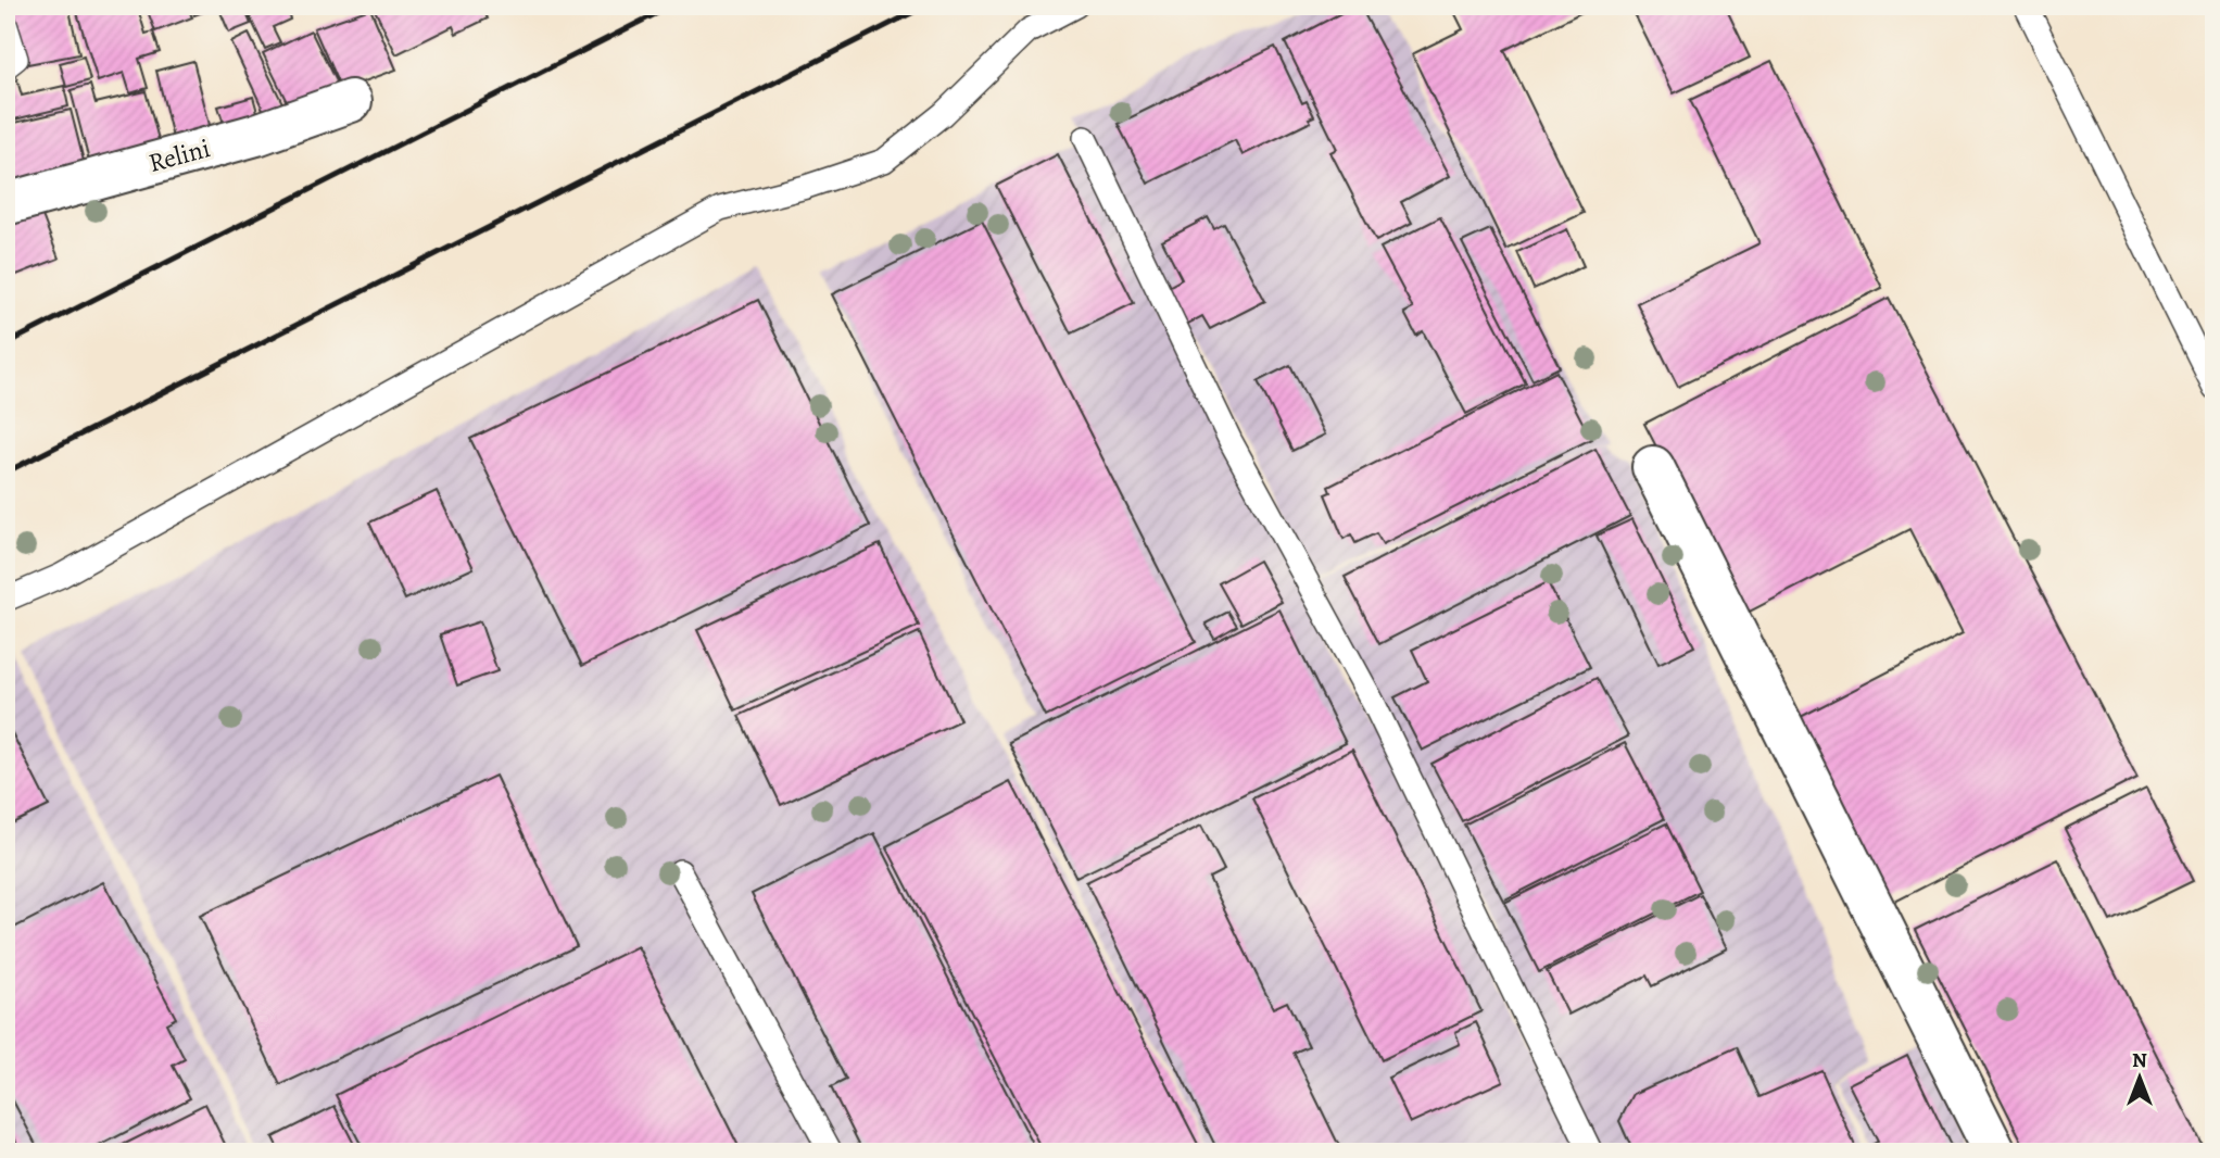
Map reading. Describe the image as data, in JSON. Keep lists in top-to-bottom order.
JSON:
{
  "streets": {
    "street": ["Relini"]
  },
  "north": "top"
}
